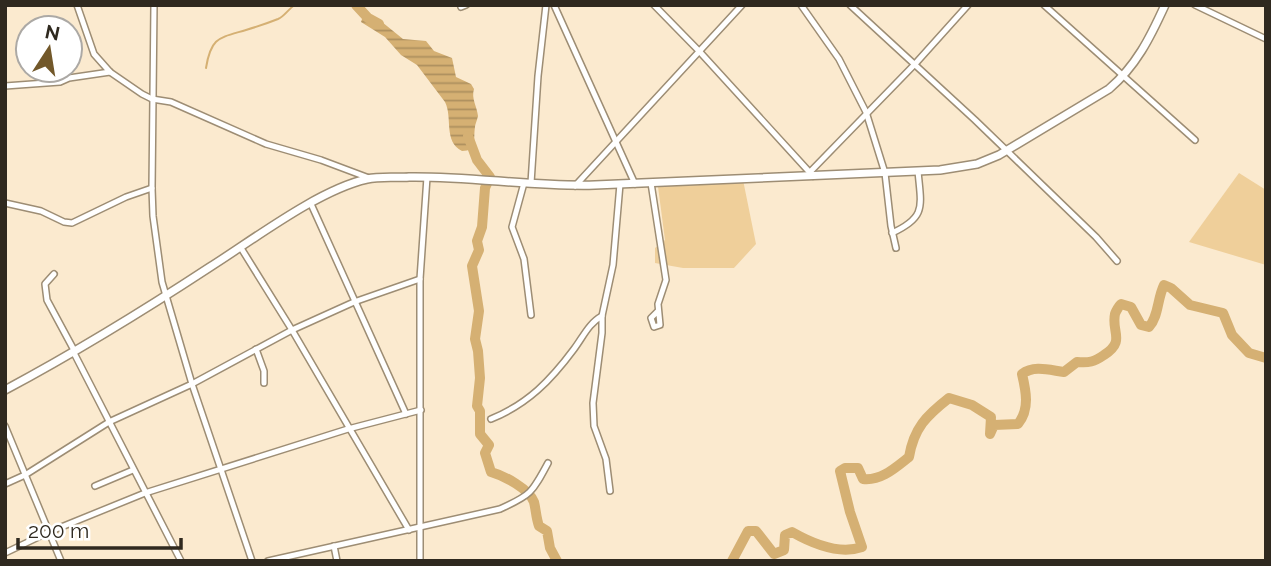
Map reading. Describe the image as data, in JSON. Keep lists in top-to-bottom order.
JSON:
{
  "scale_bar": "200 m",
  "north": "top"
}
